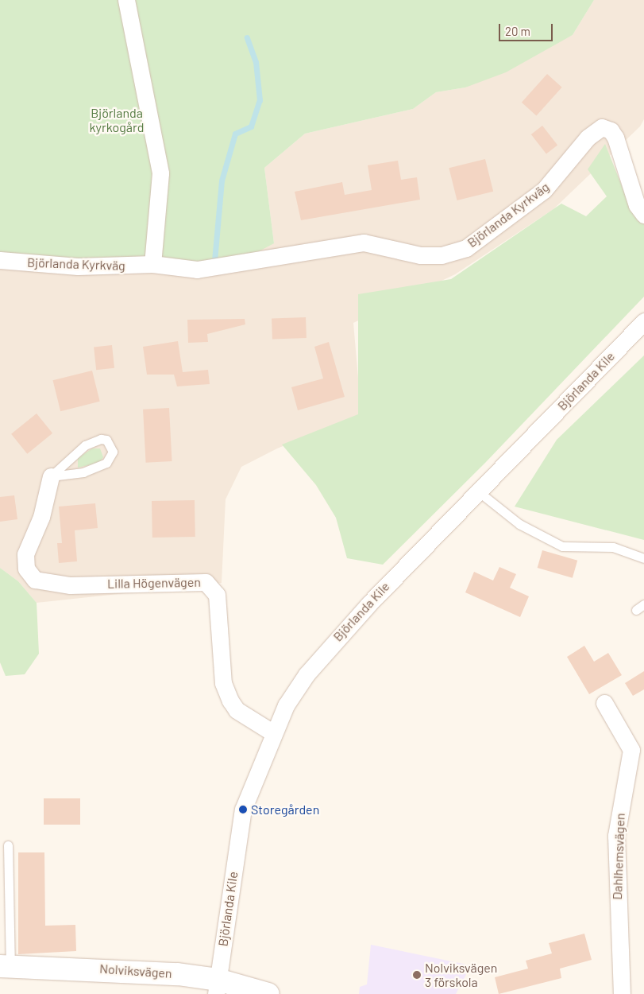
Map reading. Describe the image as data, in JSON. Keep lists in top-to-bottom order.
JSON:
{
  "streets": {
    "street": [
      "Björlanda Kyrkväg",
      "Björlanda Kile",
      "Lilla Högenvägen",
      "Dahlhemsvägen",
      "Nolviksvägen"
    ]
  },
  "crossings": [
    ["Björlanda Kile", "Lilla Högenvägen"],
    ["Björlanda Kile", "Nolviksvägen"]
  ],
  "parks": ["Björlanda kyrkogård"],
  "places": ["Storegården", "Nolviksvägen 3 förskola"],
  "scale_bar": "20 m"
}
